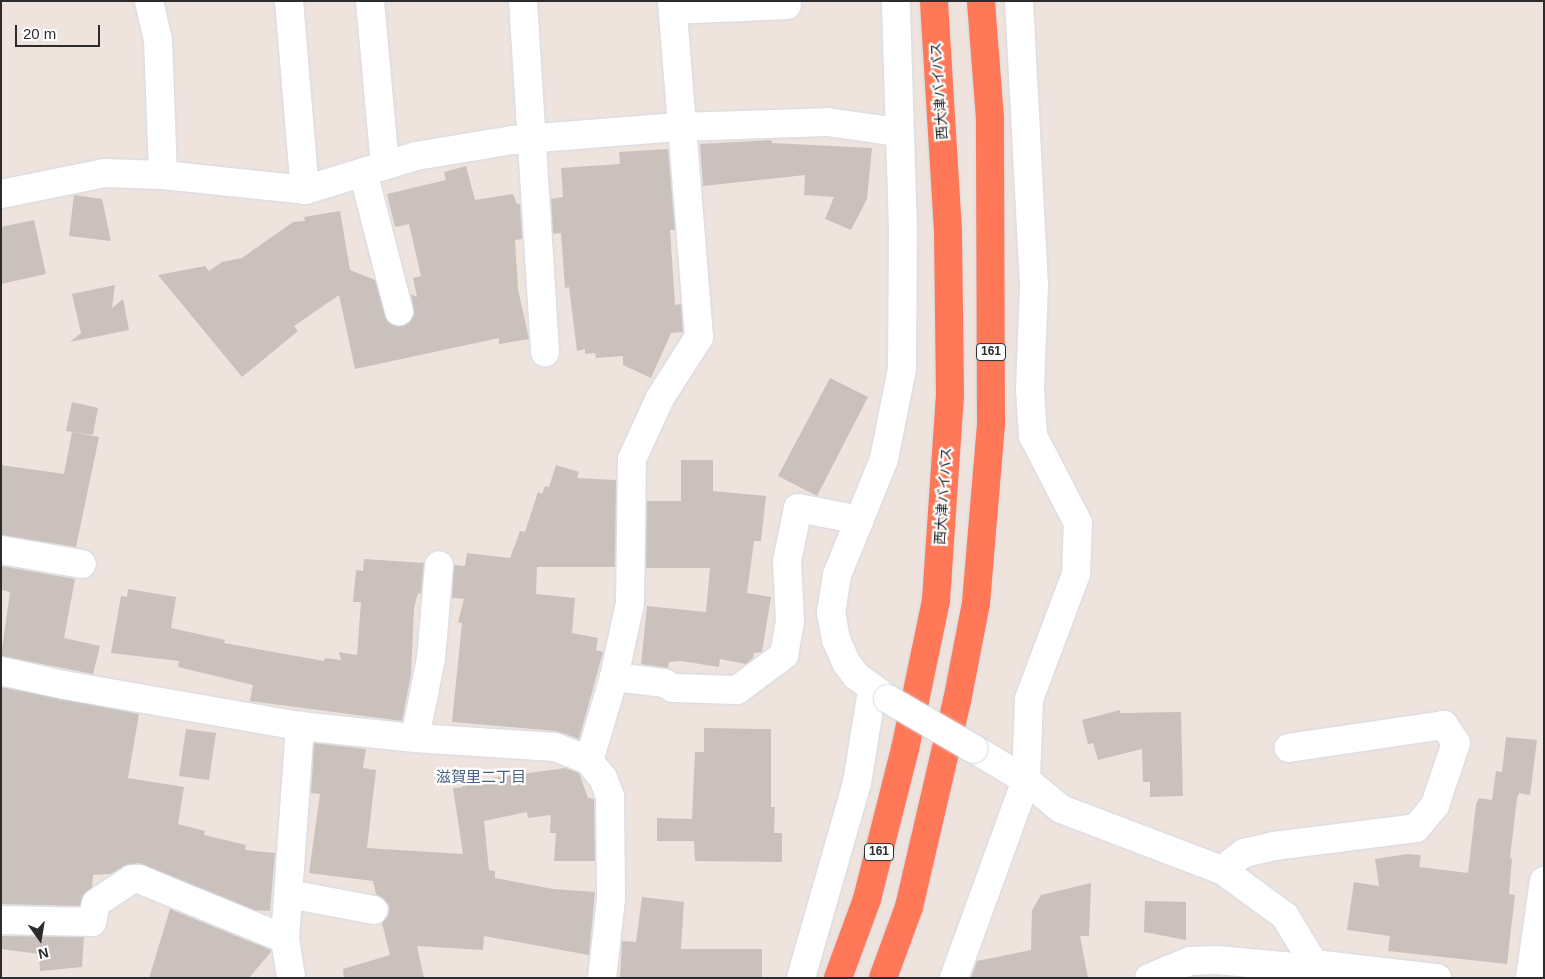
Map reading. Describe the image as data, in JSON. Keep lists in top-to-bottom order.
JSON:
{
  "streets": {
    "highway": ["西大津バイパス", "161"]
  },
  "districts": ["滋賀里二丁目"],
  "scale_bar": "20 m",
  "north": "bottom"
}
